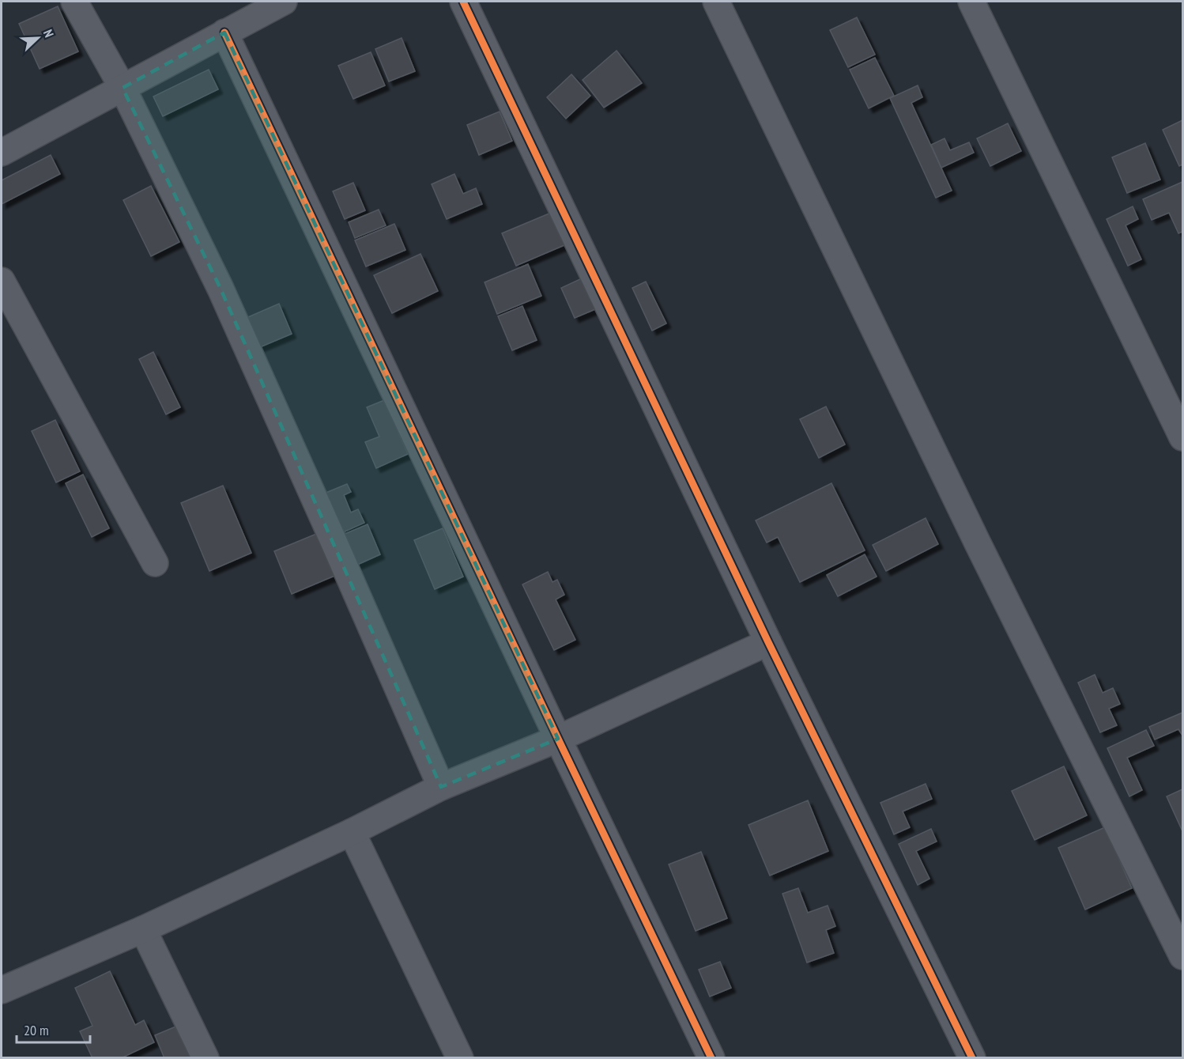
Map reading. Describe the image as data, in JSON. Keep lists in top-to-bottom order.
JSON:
{
  "scale_bar": "20 m",
  "north": "top right"
}
